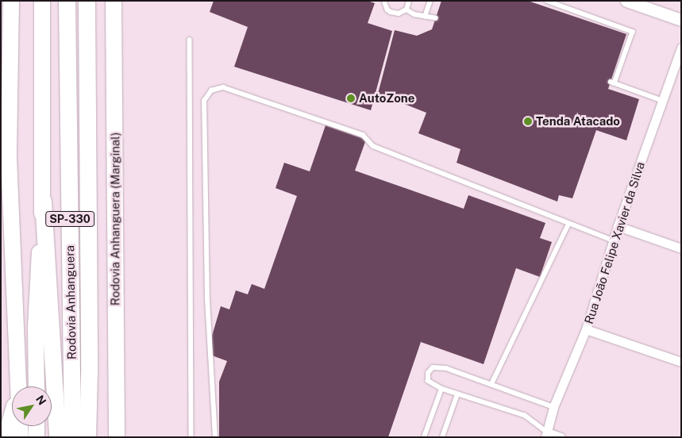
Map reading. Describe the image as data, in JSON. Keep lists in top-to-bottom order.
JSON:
{
  "streets": {
    "highway": ["SP-330", "Rodovia Anhanguera (Marginal)", "Rodovia Anhanguera"],
    "street": ["Rua João Felipe Xavier da Silva"]
  },
  "places": ["AutoZone", "Tenda Atacado"],
  "north": "top right"
}
